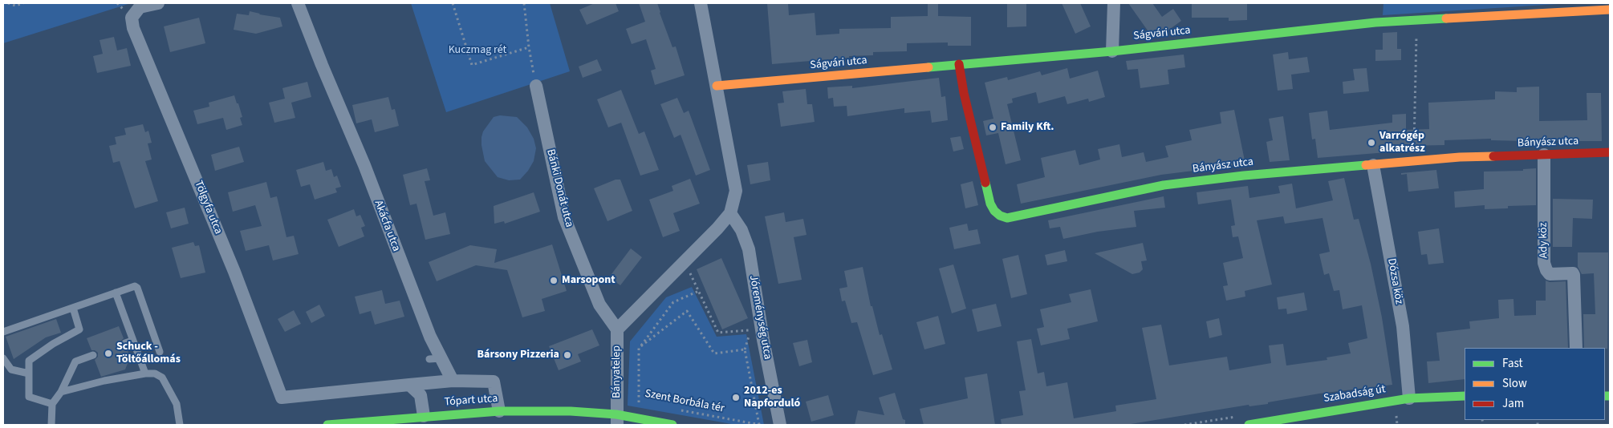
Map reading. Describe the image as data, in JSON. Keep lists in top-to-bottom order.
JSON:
{
  "streets": {
    "street": [
      "Ságvári utca",
      "Bányász utca",
      "Bánki Donát utca",
      "Tölgyfa utca",
      "Akácfa utca",
      "Ady köz",
      "Dózsa köz",
      "Jóreménység utca",
      "Bányatelep",
      "Szabadság út",
      "Tópart utca"
    ],
    "path": ["Szent Borbála tér"]
  },
  "crossings": [
    ["Ságvári utca", "Bányász utca"],
    ["Bányász utca", "Ady köz"],
    ["Bányász utca", "Dózsa köz"],
    ["Bánki Donát utca", "Bányatelep"],
    ["Dózsa köz", "Szabadság út"],
    ["Bányatelep", "Tópart utca"]
  ],
  "parks": ["Kuczmag rét"],
  "places": [
    "Family Kft.",
    "Varrógép alkatrész",
    "Marsopont",
    "Schuck - Töltőállomás",
    "Bársony Pizzeria",
    "2012-es Napforduló"
  ],
  "legend": ["Fast", "Slow", "Jam"]
}
